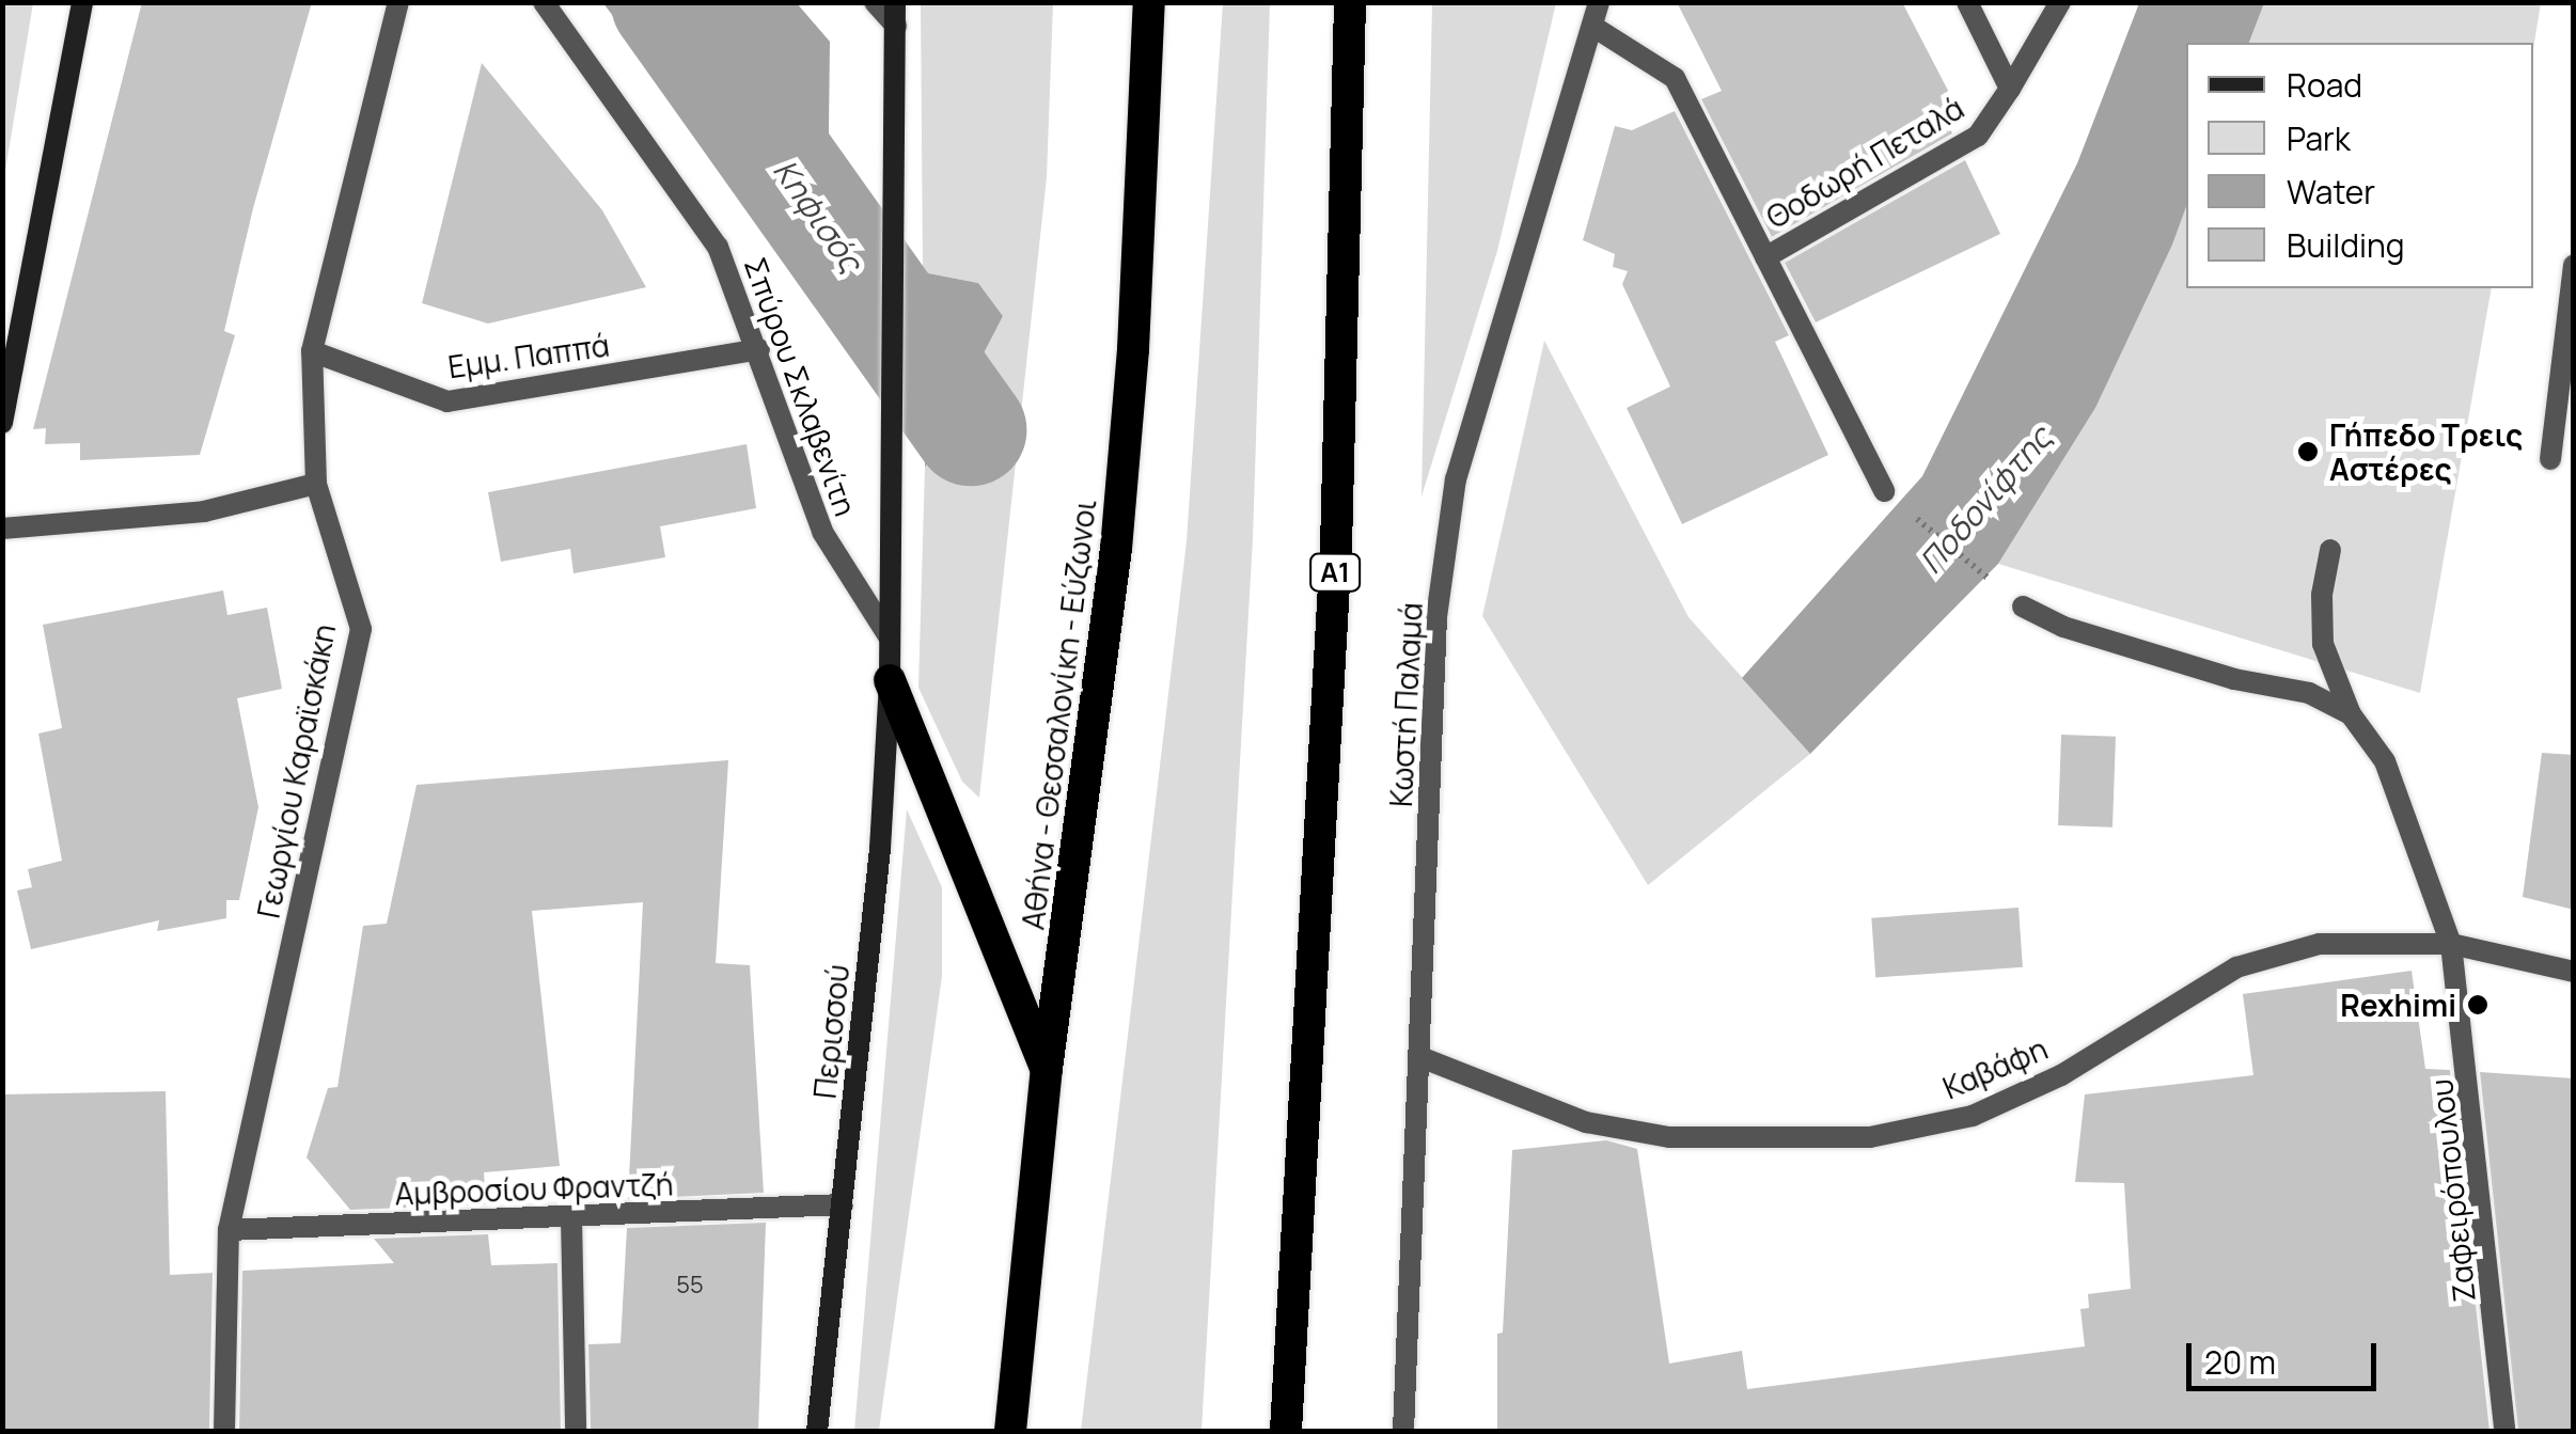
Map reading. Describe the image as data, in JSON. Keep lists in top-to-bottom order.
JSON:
{
  "streets": {
    "highway": ["Α1", "Αθήνα - Θεσσαλονίκη - Εύζωνοι"],
    "street": [
      "Θοδωρή Πεταλά",
      "Εμμ. Παππά",
      "Σπύρου Σκλαβενίτη",
      "Κωστή Παλαμά",
      "Γεωργίου Καραϊσκάκη",
      "Περισσού",
      "Καβάφη",
      "Αμβροσίου Φραντζή",
      "Ζαφειρόπουλου"
    ]
  },
  "crossings": [
    ["Θοδωρή Πεταλά", "Κωστή Παλαμά"],
    ["Εμμ. Παππά", "Σπύρου Σκλαβενίτη"],
    ["Εμμ. Παππά", "Γεωργίου Καραϊσκάκη"],
    ["Σπύρου Σκλαβενίτη", "Περισσού"],
    ["Κωστή Παλαμά", "Καβάφη"],
    ["Γεωργίου Καραϊσκάκη", "Αμβροσίου Φραντζή"],
    ["Περισσού", "Αμβροσίου Φραντζή"],
    ["Καβάφη", "Ζαφειρόπουλου"]
  ],
  "water": ["Κηφισός", "Ποδονίφτης"],
  "places": ["Γήπεδο Τρεις Αστέρες", "Rexhimi"],
  "house_numbers": ["55"],
  "legend": [
    "Road",
    "Park",
    "Water",
    "Building"
  ],
  "scale_bar": "20 m"
}
